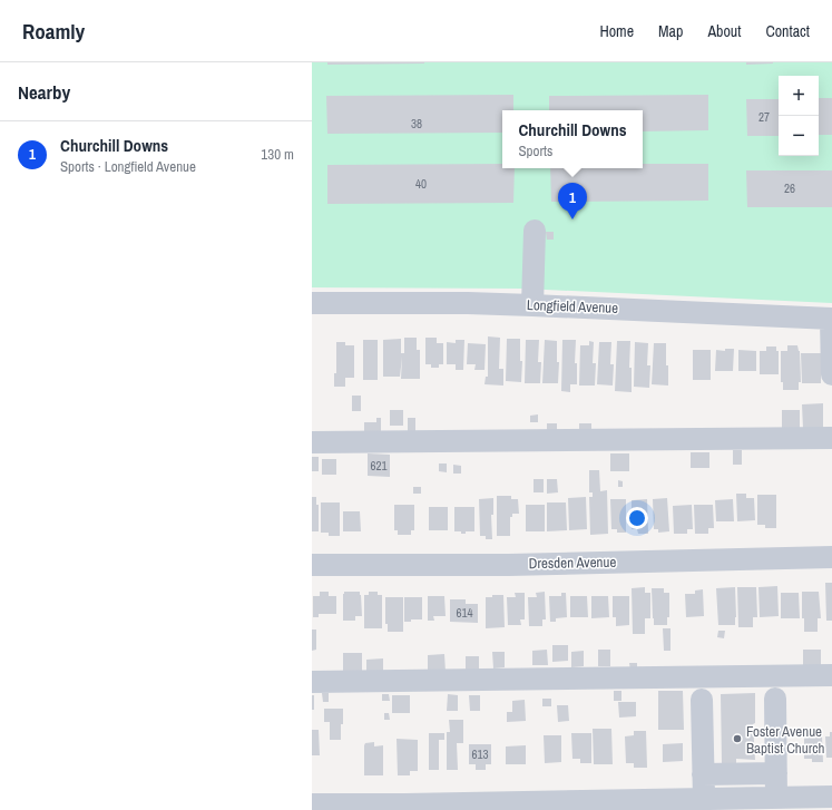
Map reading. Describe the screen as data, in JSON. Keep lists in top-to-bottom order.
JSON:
{
  "streets": {
    "street": ["Longfield Avenue", "Dresden Avenue"]
  },
  "places": ["Foster Avenue Baptist Church"],
  "house_numbers": [
    "27",
    "38",
    "40",
    "26",
    "621",
    "614",
    "613"
  ],
  "page": {
    "header": "Roamly",
    "nav": [
      "Home",
      "Map",
      "About",
      "Contact"
    ],
    "heading": "Nearby",
    "map_buttons": ["+", "−"],
    "popup": ["Churchill Downs", "Sports"],
    "list": [
      {
        "mark": "1",
        "name": "Churchill Downs",
        "note": "Sports · Longfield Avenue",
        "value": "130 m"
      }
    ],
    "pins": "1"
  }
}
